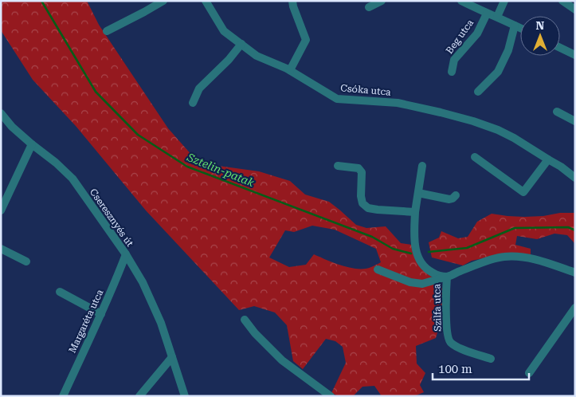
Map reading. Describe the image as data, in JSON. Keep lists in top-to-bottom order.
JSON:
{
  "streets": {
    "street": [
      "Beg utca",
      "Csóka utca",
      "Cseresznyés út",
      "Szilfa utca",
      "Margaréta utca"
    ]
  },
  "crossings": [
    ["Cseresznyés út", "Margaréta utca"]
  ],
  "water": ["Sztelin-patak"],
  "scale_bar": "100 m",
  "north": "top"
}
